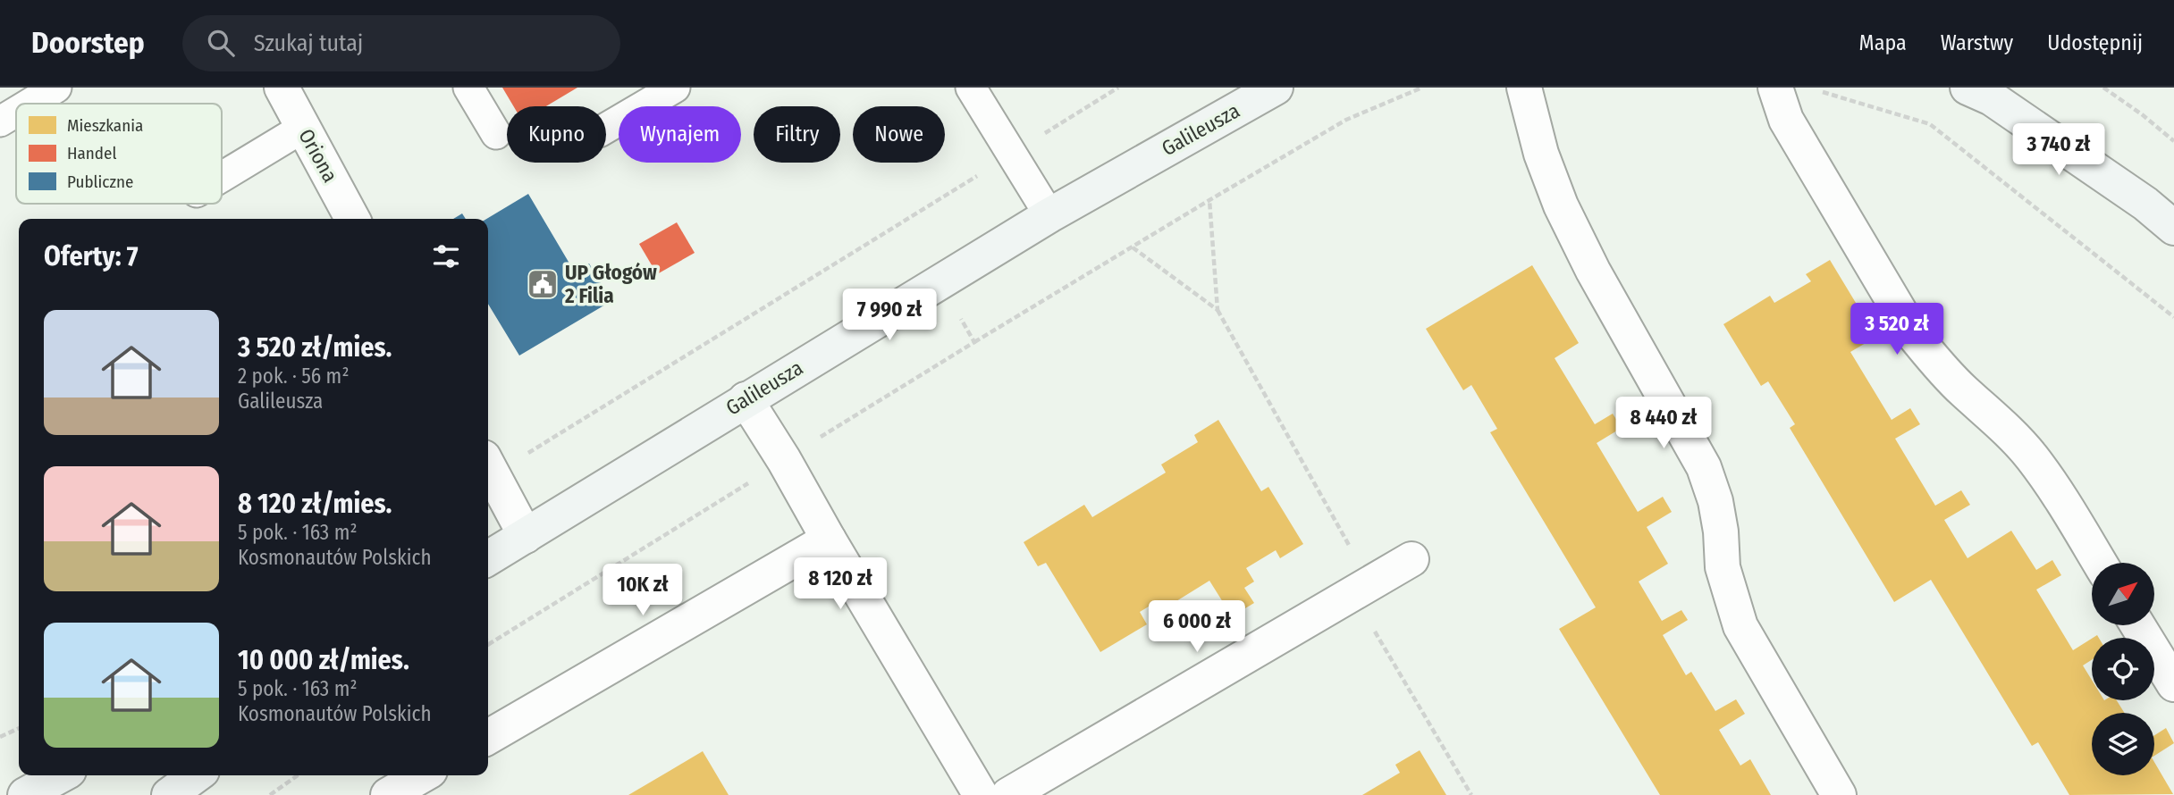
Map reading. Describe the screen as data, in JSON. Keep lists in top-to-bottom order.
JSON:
{
  "streets": {
    "street": ["Galileusza", "Oriona"]
  },
  "places": {
    "public building": ["UP Głogów 2 Filia"]
  },
  "legend": ["Mieszkania", "Handel", "Publiczne"],
  "north": "top right",
  "page": {
    "header": "Doorstep",
    "search": "Szukaj tutaj",
    "nav": ["Mapa", "Warstwy", "Udostępnij"],
    "chip": [
      "Kupno",
      "Wynajem",
      "Filtry",
      "Nowe"
    ],
    "price": [
      "3 740 zł",
      "7 990 zł",
      "3 520 zł",
      "8 440 zł",
      "8 120 zł",
      "10K zł",
      "6 000 zł"
    ],
    "heading": "Oferty: 7",
    "list": [
      {
        "name": "3 520 zł/mies.",
        "note": "2 pok. · 56 m² · Galileusza"
      },
      {
        "name": "8 120 zł/mies.",
        "note": "5 pok. · 163 m² · Kosmonautów Polskich"
      },
      {
        "name": "10 000 zł/mies.",
        "note": "5 pok. · 163 m² · Kosmonautów Polskich"
      }
    ]
  }
}
